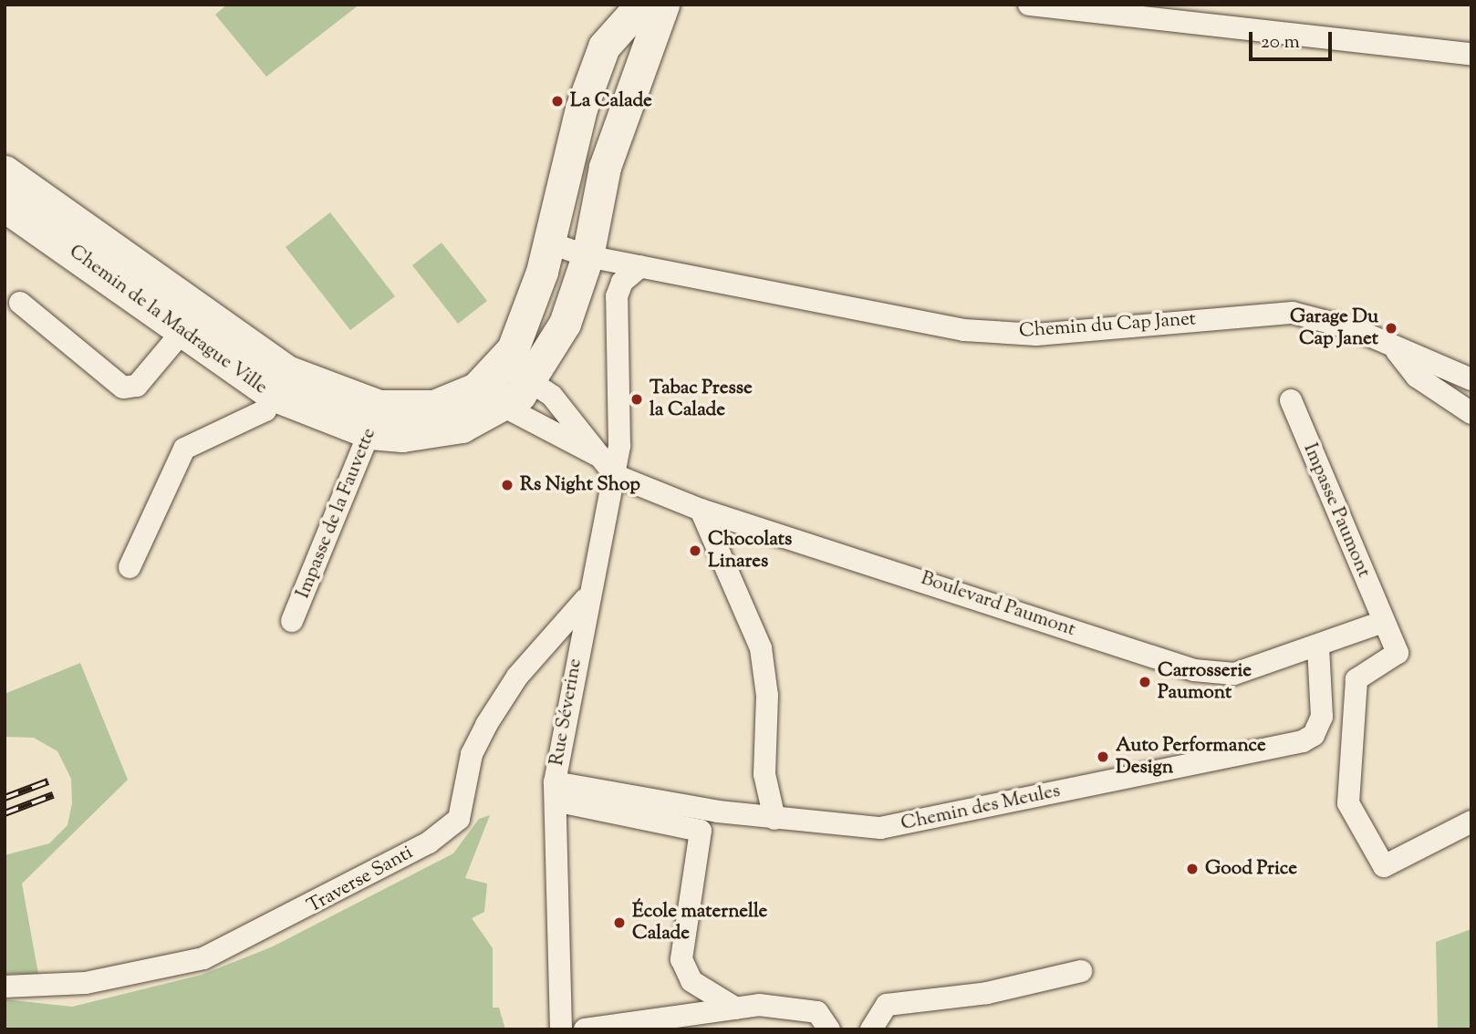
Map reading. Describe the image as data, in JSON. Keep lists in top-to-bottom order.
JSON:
{
  "streets": {
    "street": [
      "Chemin de la Madrague Ville",
      "Chemin du Cap Janet",
      "Impasse Paumont",
      "Impasse de la Fauvette",
      "Boulevard Paumont",
      "Rue Séverine",
      "Chemin des Meules",
      "Traverse Santi"
    ]
  },
  "crossings": [
    ["Chemin de la Madrague Ville", "Chemin du Cap Janet"],
    ["Chemin de la Madrague Ville", "Impasse de la Fauvette"],
    ["Impasse Paumont", "Boulevard Paumont"],
    ["Boulevard Paumont", "Rue Séverine"],
    ["Boulevard Paumont", "Chemin des Meules"],
    ["Rue Séverine", "Chemin des Meules"],
    ["Rue Séverine", "Traverse Santi"]
  ],
  "places": [
    "La Calade",
    "Garage Du Cap Janet",
    "Tabac Presse la Calade",
    "Rs Night Shop",
    "Chocolats Linares",
    "Carrosserie Paumont",
    "Auto Performance Design",
    "Good Price",
    "École maternelle Calade"
  ],
  "scale_bar": "20 m"
}
